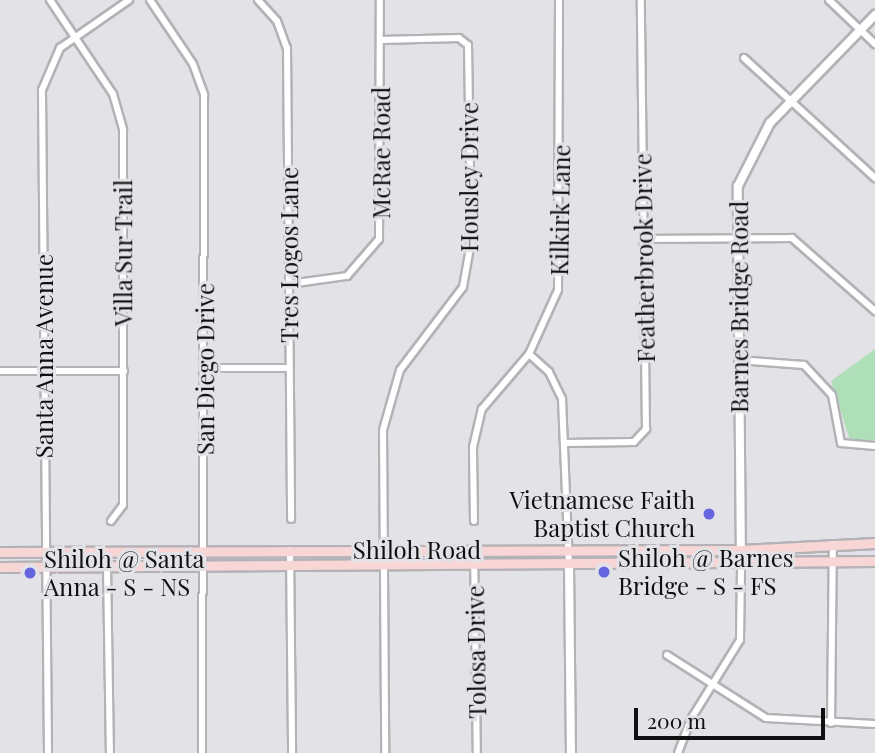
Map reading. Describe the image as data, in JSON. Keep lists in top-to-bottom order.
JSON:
{
  "streets": {
    "main road": ["Shiloh Road"],
    "street": [
      "McRae Road",
      "Housley Drive",
      "Kilkirk Lane",
      "Villa Sur Trail",
      "Tres Logos Lane",
      "Featherbrook Drive",
      "Barnes Bridge Road",
      "Santa Anna Avenue",
      "San Diego Drive",
      "Tolosa Drive"
    ]
  },
  "crossings": [
    ["McRae Road", "Housley Drive"],
    ["McRae Road", "Tres Logos Lane"],
    ["Housley Drive", "Shiloh Road"],
    ["Villa Sur Trail", "Santa Anna Avenue"],
    ["Barnes Bridge Road", "Shiloh Road"],
    ["Santa Anna Avenue", "Shiloh Road"],
    ["San Diego Drive", "Shiloh Road"],
    ["Shiloh Road", "Tolosa Drive"]
  ],
  "places": ["Vietnamese Faith Baptist Church", "Shiloh @ Barnes Bridge - S - FS", "Shiloh @ Santa Anna - S - NS"],
  "scale_bar": "200 m"
}
